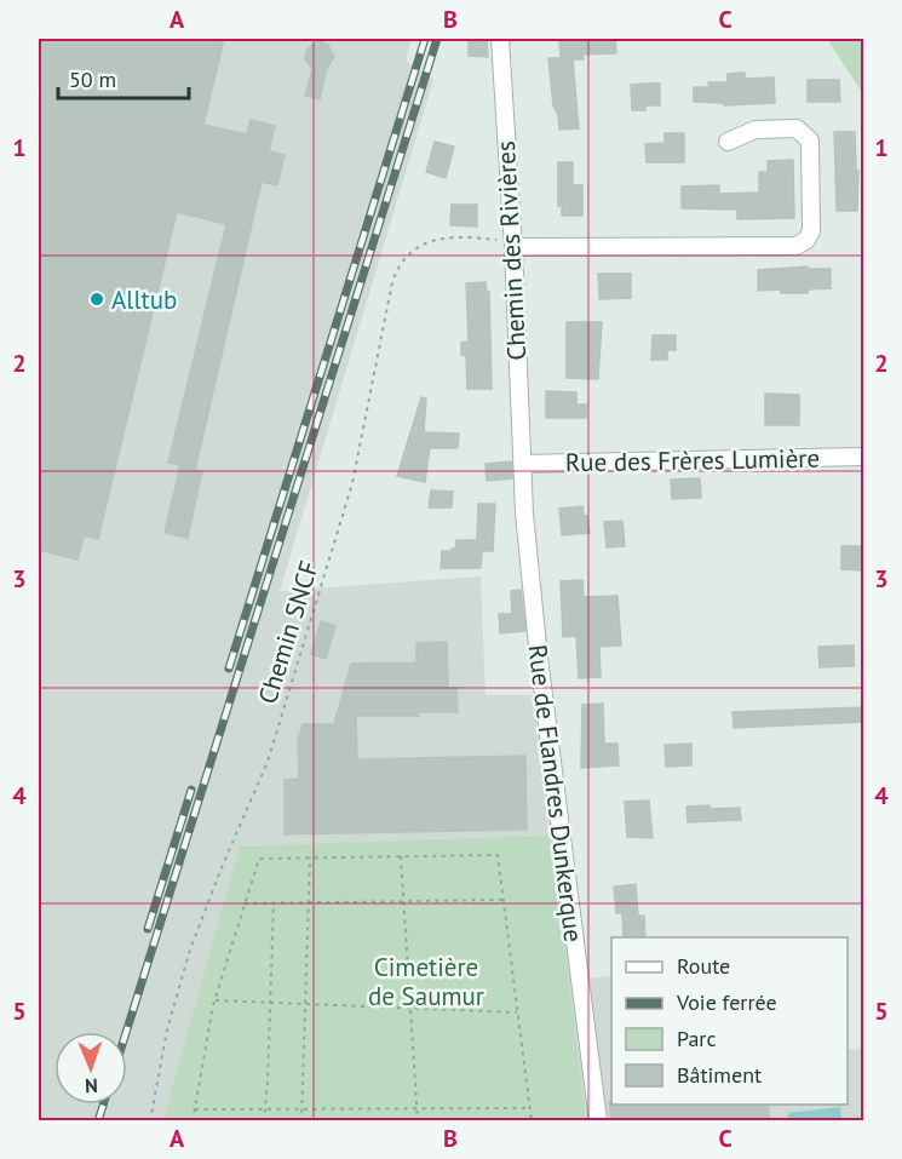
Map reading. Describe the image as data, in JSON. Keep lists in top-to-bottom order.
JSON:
{
  "streets": {
    "street": ["Chemin des Rivières", "Rue des Frères Lumière", "Rue de Flandres Dunkerque"],
    "path": ["Chemin SNCF"]
  },
  "crossings": [
    ["Chemin des Rivières", "Rue des Frères Lumière"],
    ["Chemin des Rivières", "Chemin SNCF"],
    ["Chemin des Rivières", "Rue de Flandres Dunkerque"],
    ["Rue des Frères Lumière", "Rue de Flandres Dunkerque"]
  ],
  "parks": ["Cimetière de Saumur"],
  "places": ["Alltub"],
  "legend": [
    "Route",
    "Voie ferrée",
    "Parc",
    "Bâtiment"
  ],
  "scale_bar": "50 m",
  "north": "bottom",
  "grid": {
    "columns": ["A", "B", "C"],
    "rows": [
      "1",
      "2",
      "3",
      "4",
      "5"
    ]
  }
}
